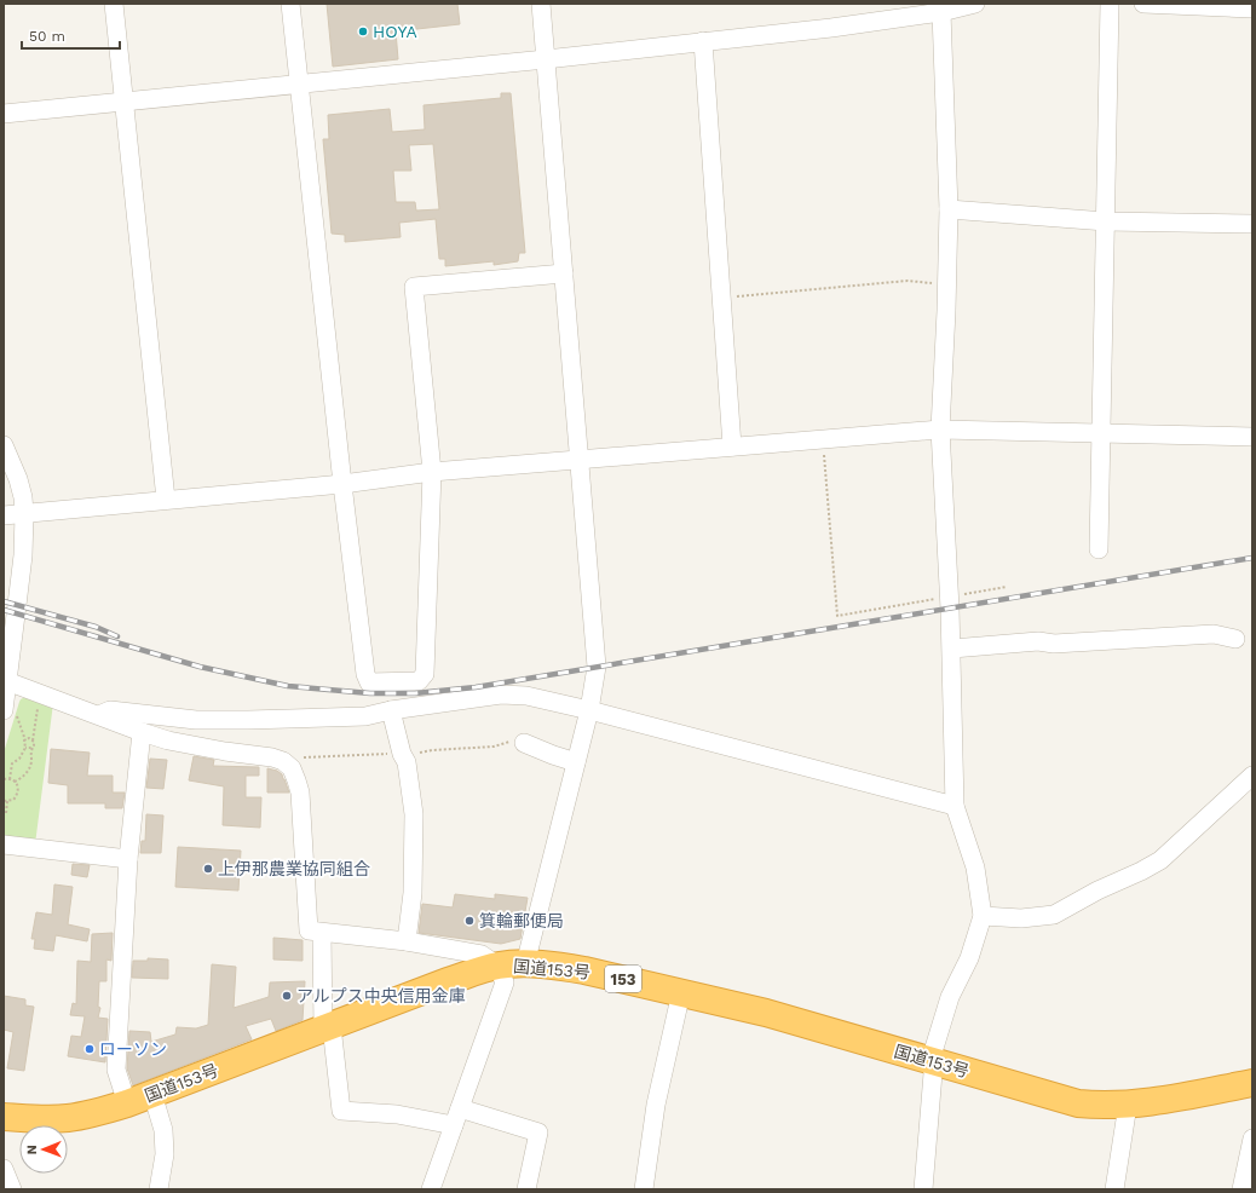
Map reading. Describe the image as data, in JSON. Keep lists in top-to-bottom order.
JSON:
{
  "streets": {
    "highway": ["国道153号", "153"]
  },
  "places": [
    "HOYA",
    "上伊那農業協同組合",
    "箕輪郵便局",
    "アルプス中央信用金庫",
    "ローソン"
  ],
  "scale_bar": "50 m",
  "north": "left"
}
